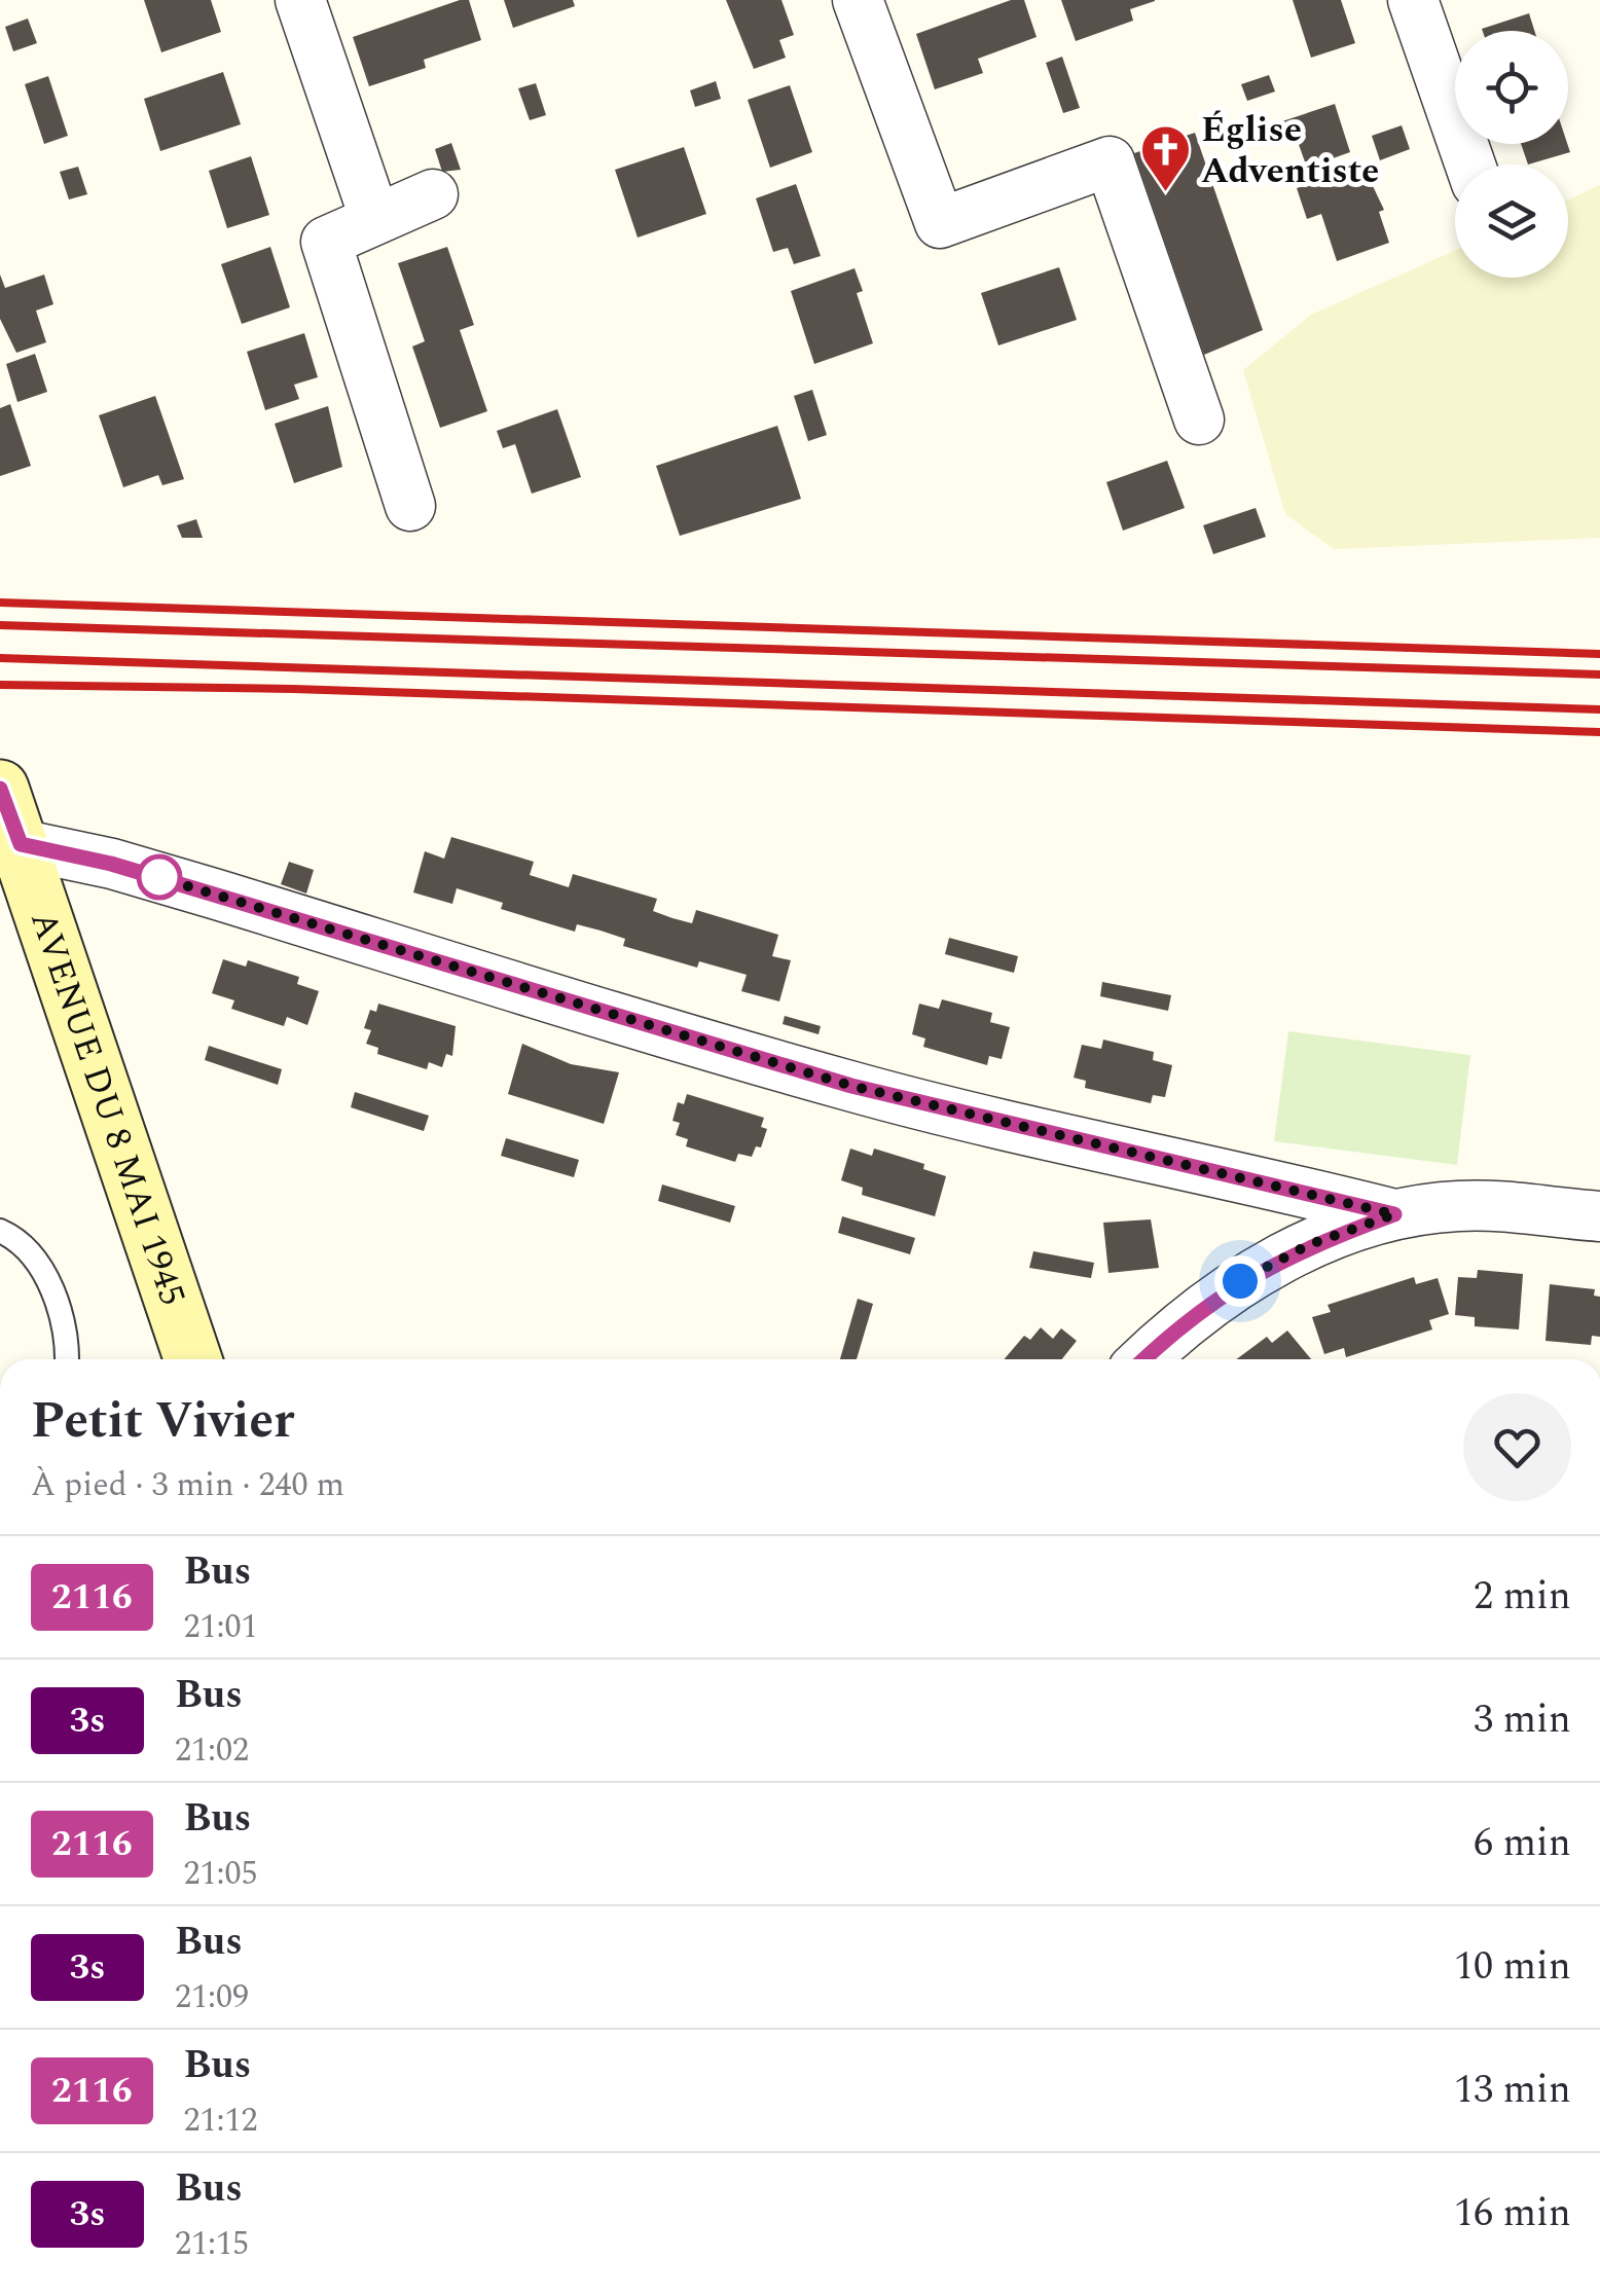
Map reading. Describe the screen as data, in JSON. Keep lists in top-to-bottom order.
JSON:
{
  "streets": {
    "main road": ["AVENUE DU 8 MAI 1945"]
  },
  "places": {
    "church": ["Église Adventiste"]
  },
  "lines": ["bus line 2116"],
  "page": {
    "heading": ["Petit Vivier", "À pied · 3 min · 240 m"],
    "list": [
      {
        "mark": "2116",
        "name": "Bus",
        "note": "21:01",
        "value": "2 min"
      },
      {
        "mark": "3s",
        "name": "Bus",
        "note": "21:02",
        "value": "3 min"
      },
      {
        "mark": "2116",
        "name": "Bus",
        "note": "21:05",
        "value": "6 min"
      },
      {
        "mark": "3s",
        "name": "Bus",
        "note": "21:09",
        "value": "10 min"
      },
      {
        "mark": "2116",
        "name": "Bus",
        "note": "21:12",
        "value": "13 min"
      },
      {
        "mark": "3s",
        "name": "Bus",
        "note": "21:15",
        "value": "16 min"
      }
    ]
  }
}
